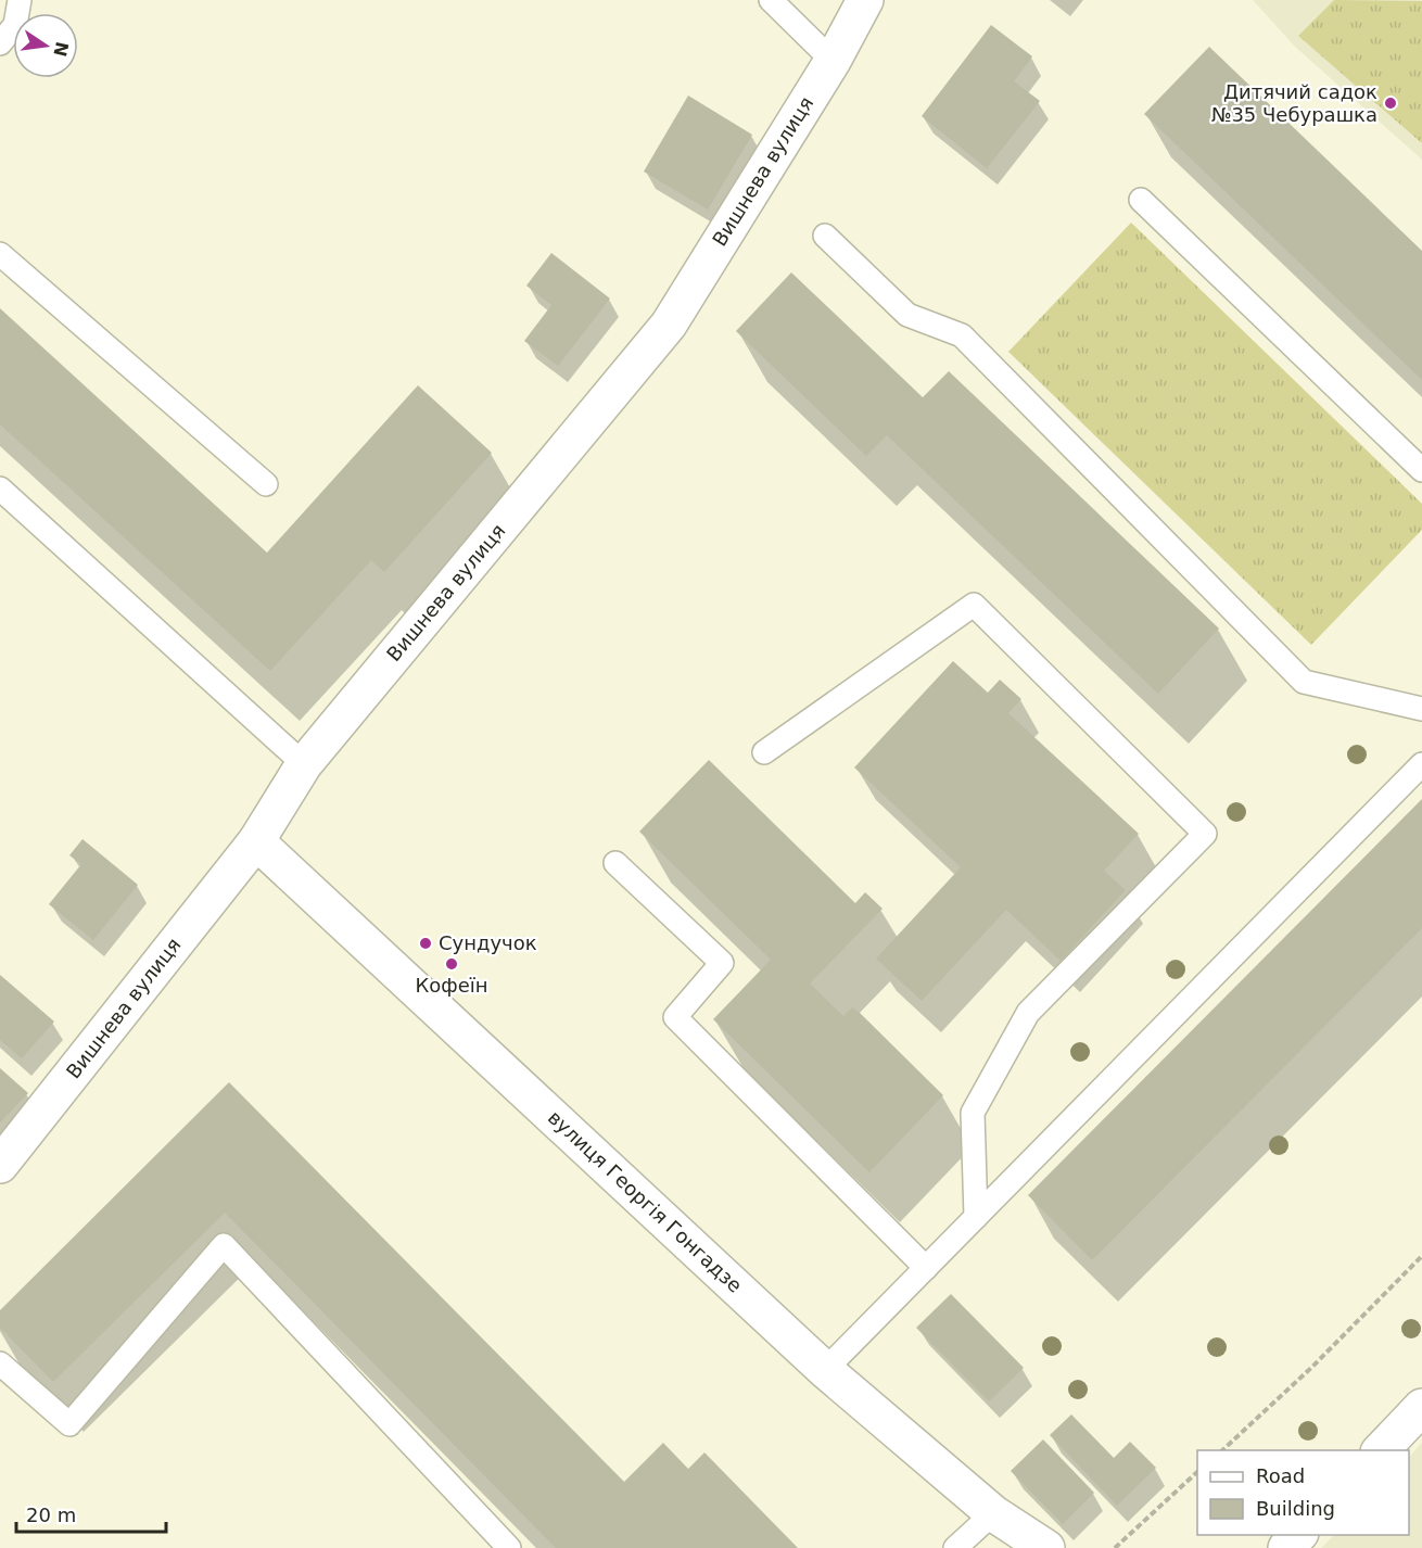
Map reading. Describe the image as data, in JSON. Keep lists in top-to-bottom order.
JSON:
{
  "streets": {
    "street": ["Вишнева вулиця", "вулиця Георгія Гонгадзе"]
  },
  "crossings": [
    ["Вишнева вулиця", "вулиця Георгія Гонгадзе"]
  ],
  "places": ["Дитячий садок №35 Чебурашка", "Сундучок", "Кофеїн"],
  "legend": ["Road", "Building"],
  "scale_bar": "20 m",
  "north": "right"
}
